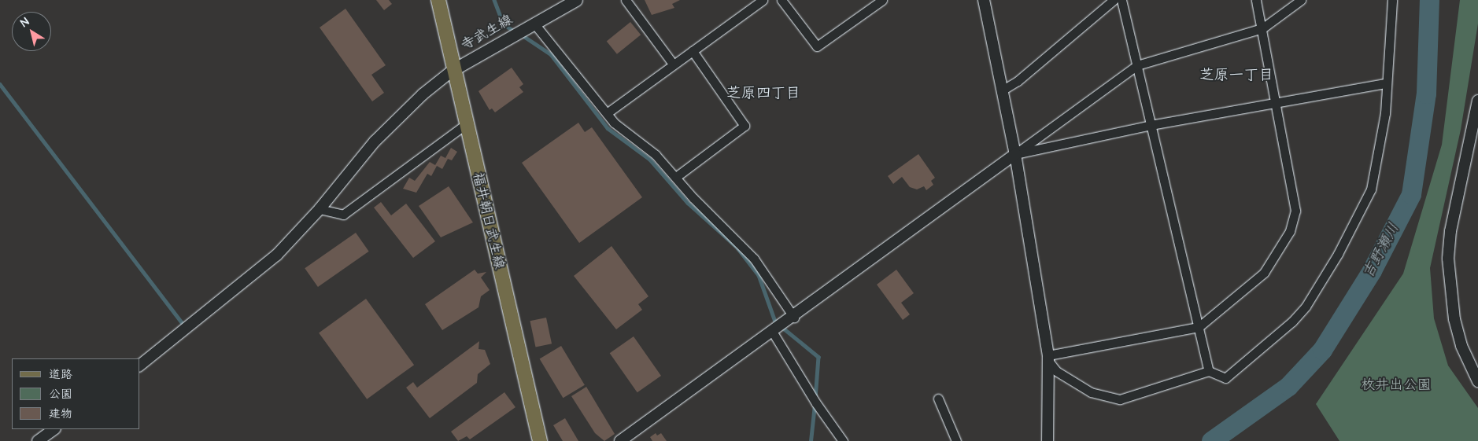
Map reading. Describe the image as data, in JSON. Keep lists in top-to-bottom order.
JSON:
{
  "streets": {
    "main road": ["寺武生線", "福井朝日武生線"]
  },
  "crossings": [
    ["寺武生線", "福井朝日武生線"]
  ],
  "districts": ["芝原一丁目", "芝原四丁目"],
  "water": ["吉野瀬川"],
  "parks": ["枚井出公園"],
  "legend": ["道路", "公園", "建物"],
  "north": "top left"
}
